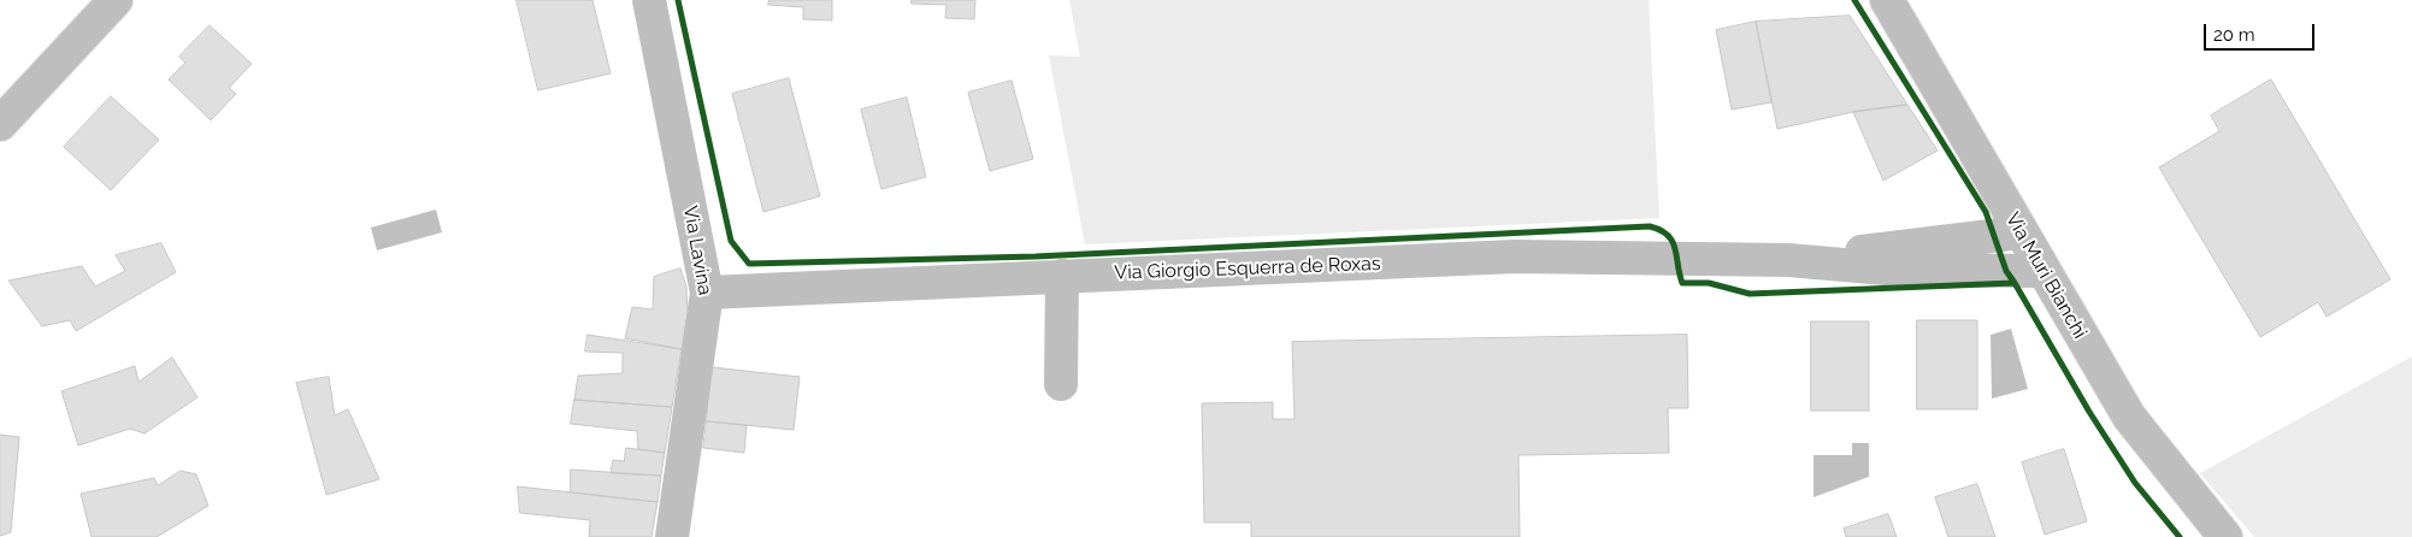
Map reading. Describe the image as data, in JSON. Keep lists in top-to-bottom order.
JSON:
{
  "streets": {
    "street": ["Via Lavina", "Via Giorgio Esquerra de Roxas", "Via Muri Bianchi"]
  },
  "crossings": [
    ["Via Lavina", "Via Giorgio Esquerra de Roxas"]
  ],
  "scale_bar": "20 m"
}
